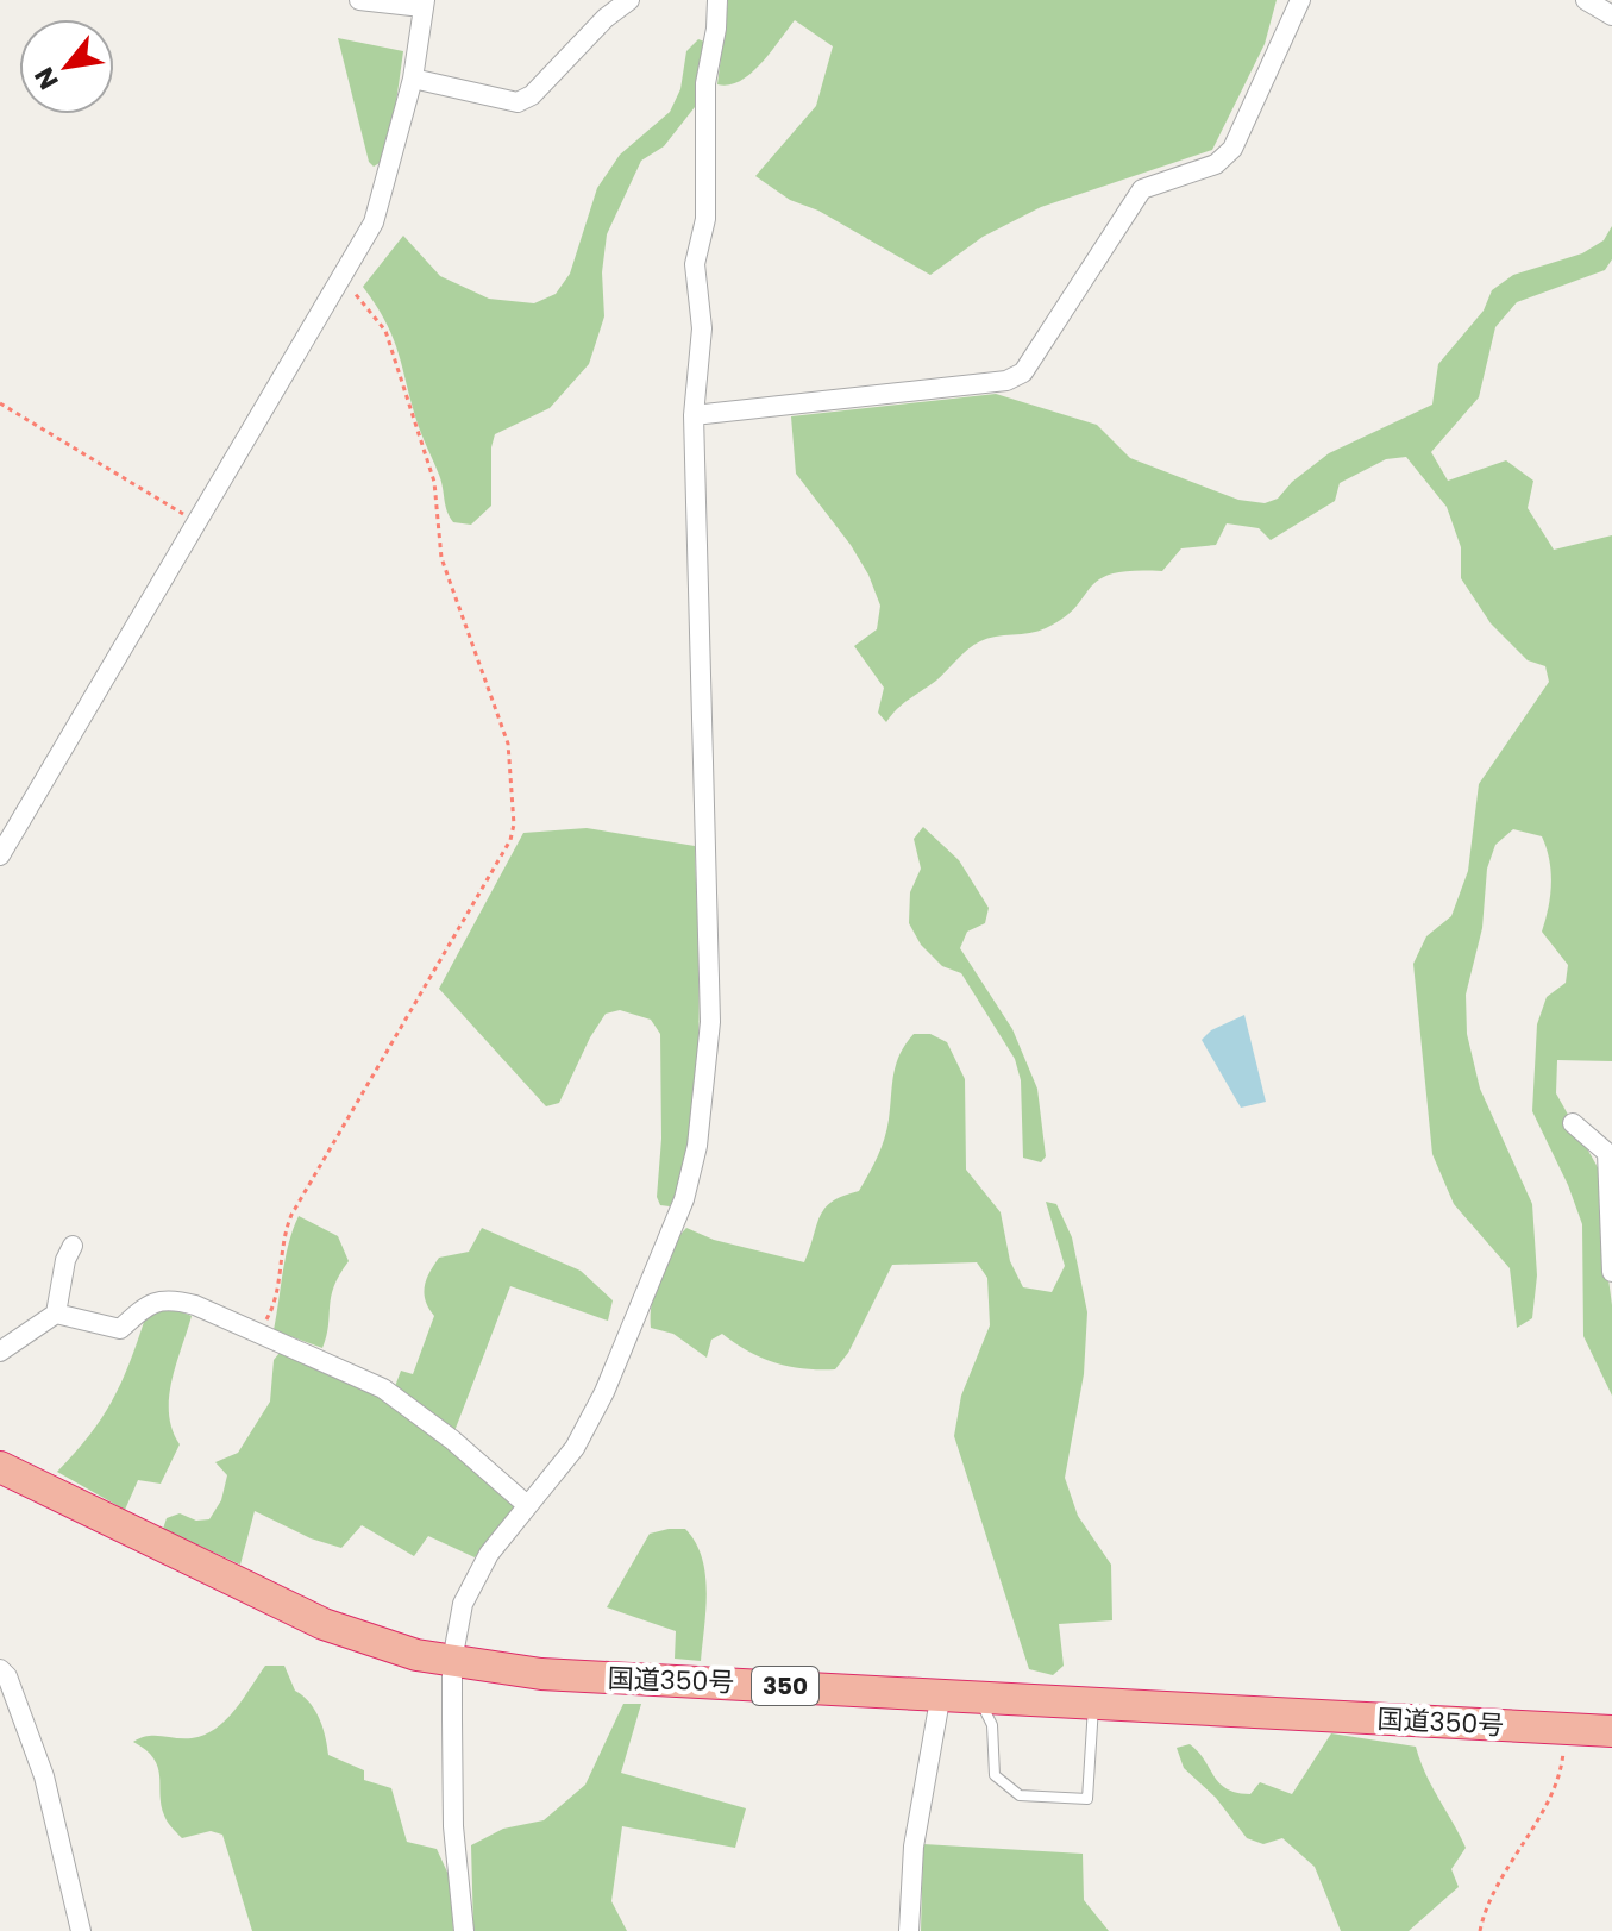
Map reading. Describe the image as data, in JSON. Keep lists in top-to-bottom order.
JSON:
{
  "streets": {
    "highway": ["国道350号", "350"]
  },
  "north": "bottom left"
}
